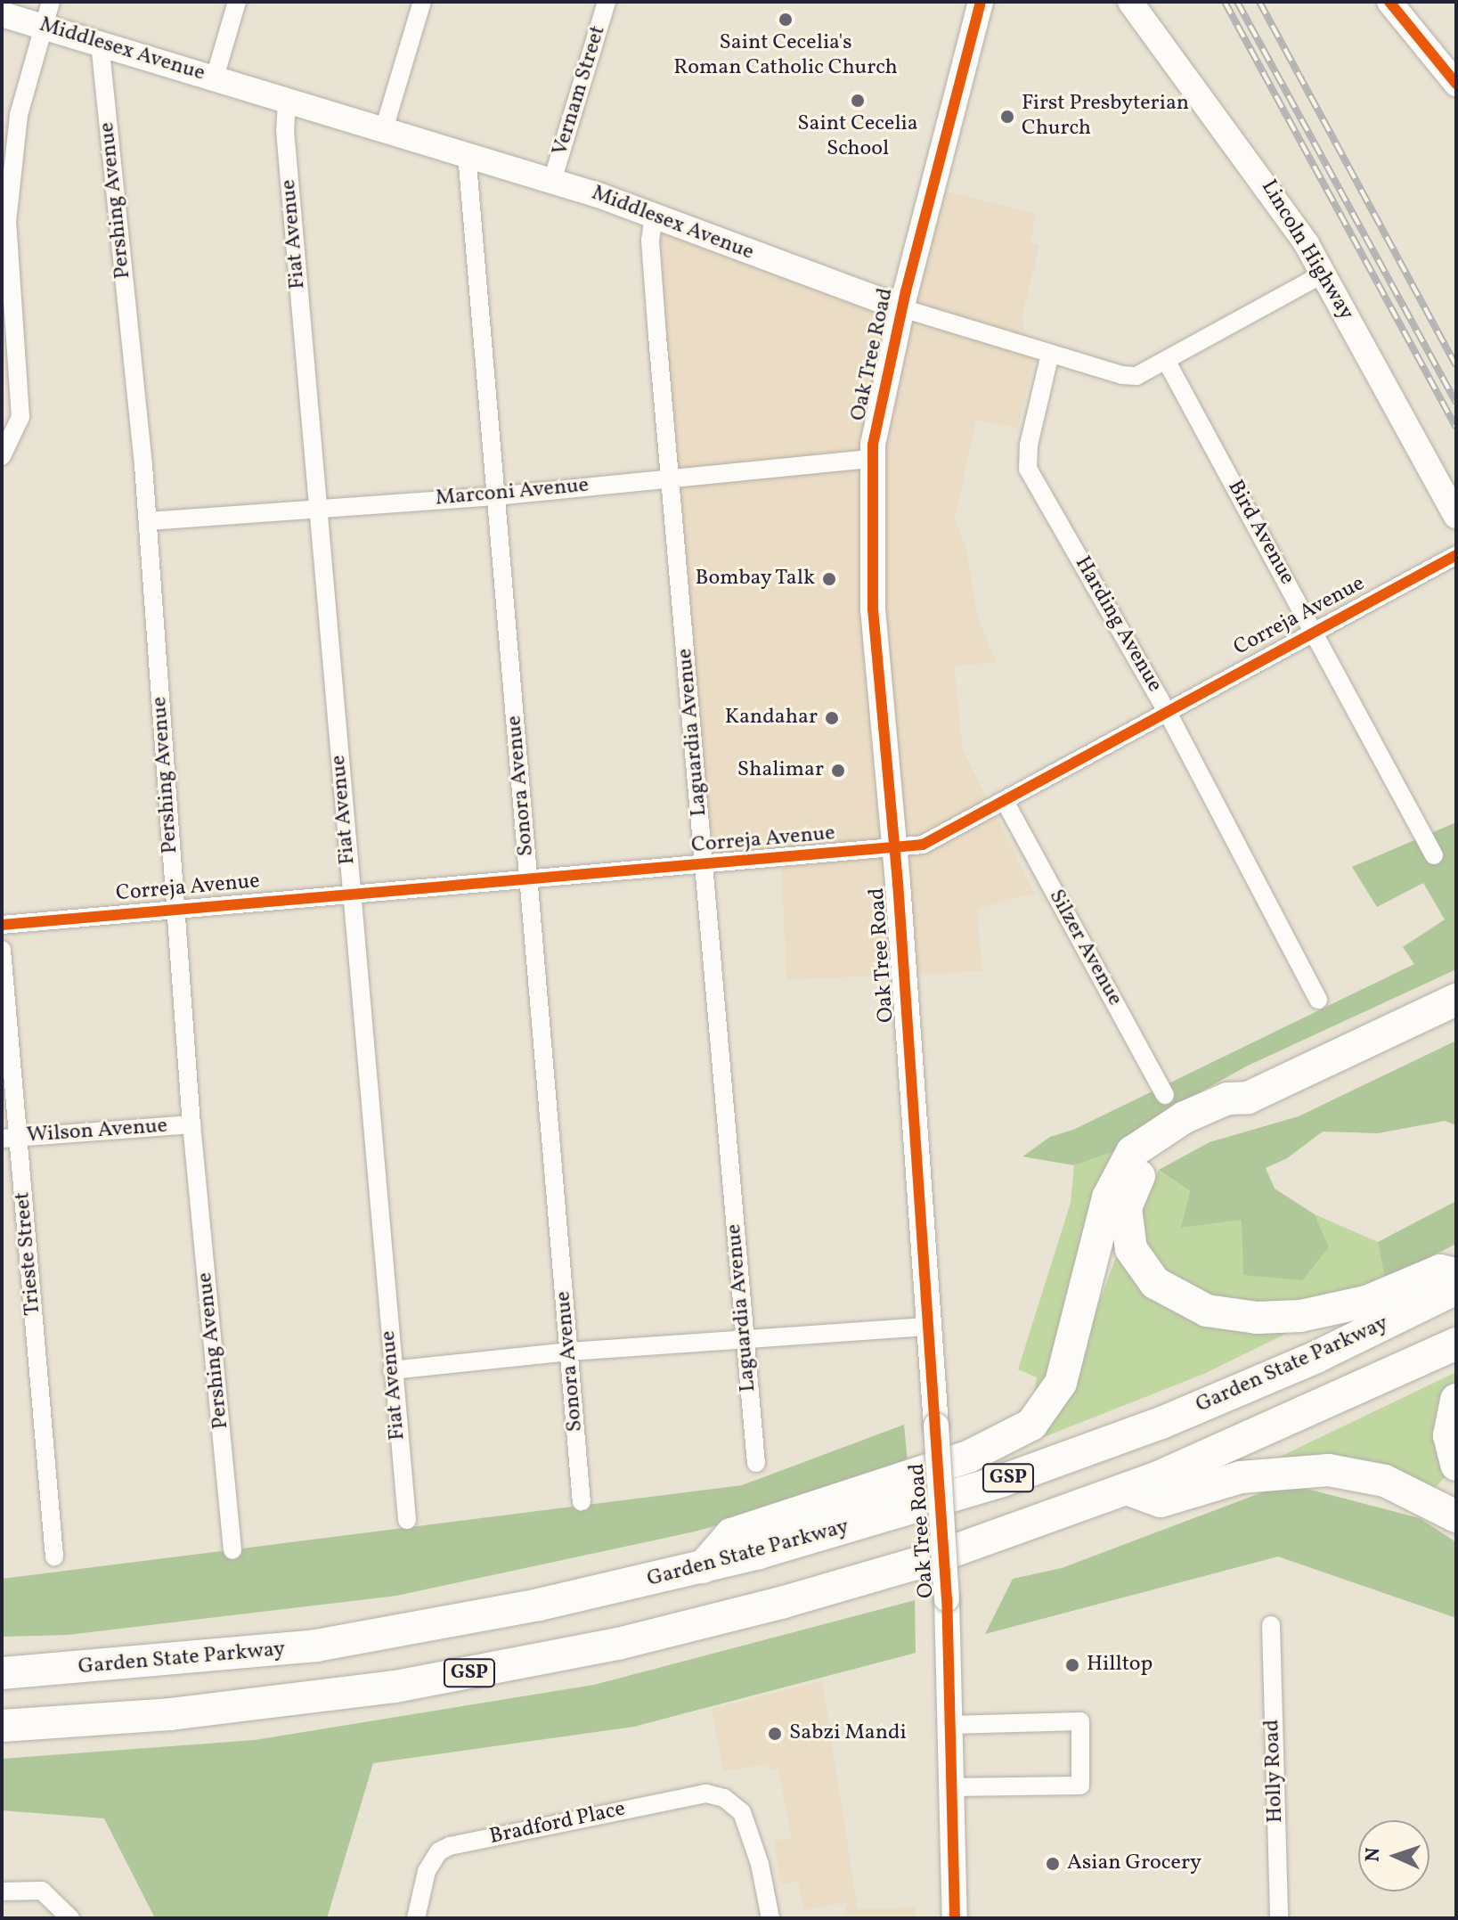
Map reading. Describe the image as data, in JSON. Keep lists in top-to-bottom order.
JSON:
{
  "streets": {
    "highway": ["Garden State Parkway", "GSP"],
    "street": [
      "Middlesex Avenue",
      "Vernam Street",
      "Pershing Avenue",
      "Fiat Avenue",
      "Lincoln Highway",
      "Oak Tree Road",
      "Marconi Avenue",
      "Bird Avenue",
      "Correja Avenue",
      "Harding Avenue",
      "Laguardia Avenue",
      "Sonora Avenue",
      "Silzer Avenue",
      "Wilson Avenue",
      "Trieste Street",
      "Holly Road",
      "Bradford Place"
    ]
  },
  "crossings": [
    ["Middlesex Avenue", "Vernam Street"],
    ["Middlesex Avenue", "Pershing Avenue"],
    ["Middlesex Avenue", "Fiat Avenue"],
    ["Middlesex Avenue", "Lincoln Highway"],
    ["Middlesex Avenue", "Oak Tree Road"],
    ["Middlesex Avenue", "Bird Avenue"],
    ["Middlesex Avenue", "Harding Avenue"],
    ["Middlesex Avenue", "Laguardia Avenue"],
    ["Middlesex Avenue", "Sonora Avenue"],
    ["Pershing Avenue", "Marconi Avenue"],
    ["Pershing Avenue", "Correja Avenue"],
    ["Pershing Avenue", "Wilson Avenue"],
    ["Fiat Avenue", "Marconi Avenue"],
    ["Fiat Avenue", "Correja Avenue"],
    ["Oak Tree Road", "Marconi Avenue"],
    ["Oak Tree Road", "Correja Avenue"],
    ["Marconi Avenue", "Laguardia Avenue"],
    ["Marconi Avenue", "Sonora Avenue"],
    ["Bird Avenue", "Correja Avenue"],
    ["Correja Avenue", "Harding Avenue"],
    ["Correja Avenue", "Laguardia Avenue"],
    ["Correja Avenue", "Sonora Avenue"],
    ["Correja Avenue", "Silzer Avenue"],
    ["Wilson Avenue", "Trieste Street"]
  ],
  "places": [
    "Saint Cecelia's Roman Catholic Church",
    "Saint Cecelia School",
    "First Presbyterian Church",
    "Bombay Talk",
    "Kandahar",
    "Shalimar",
    "Hilltop",
    "Sabzi Mandi",
    "Asian Grocery"
  ],
  "north": "left"
}
